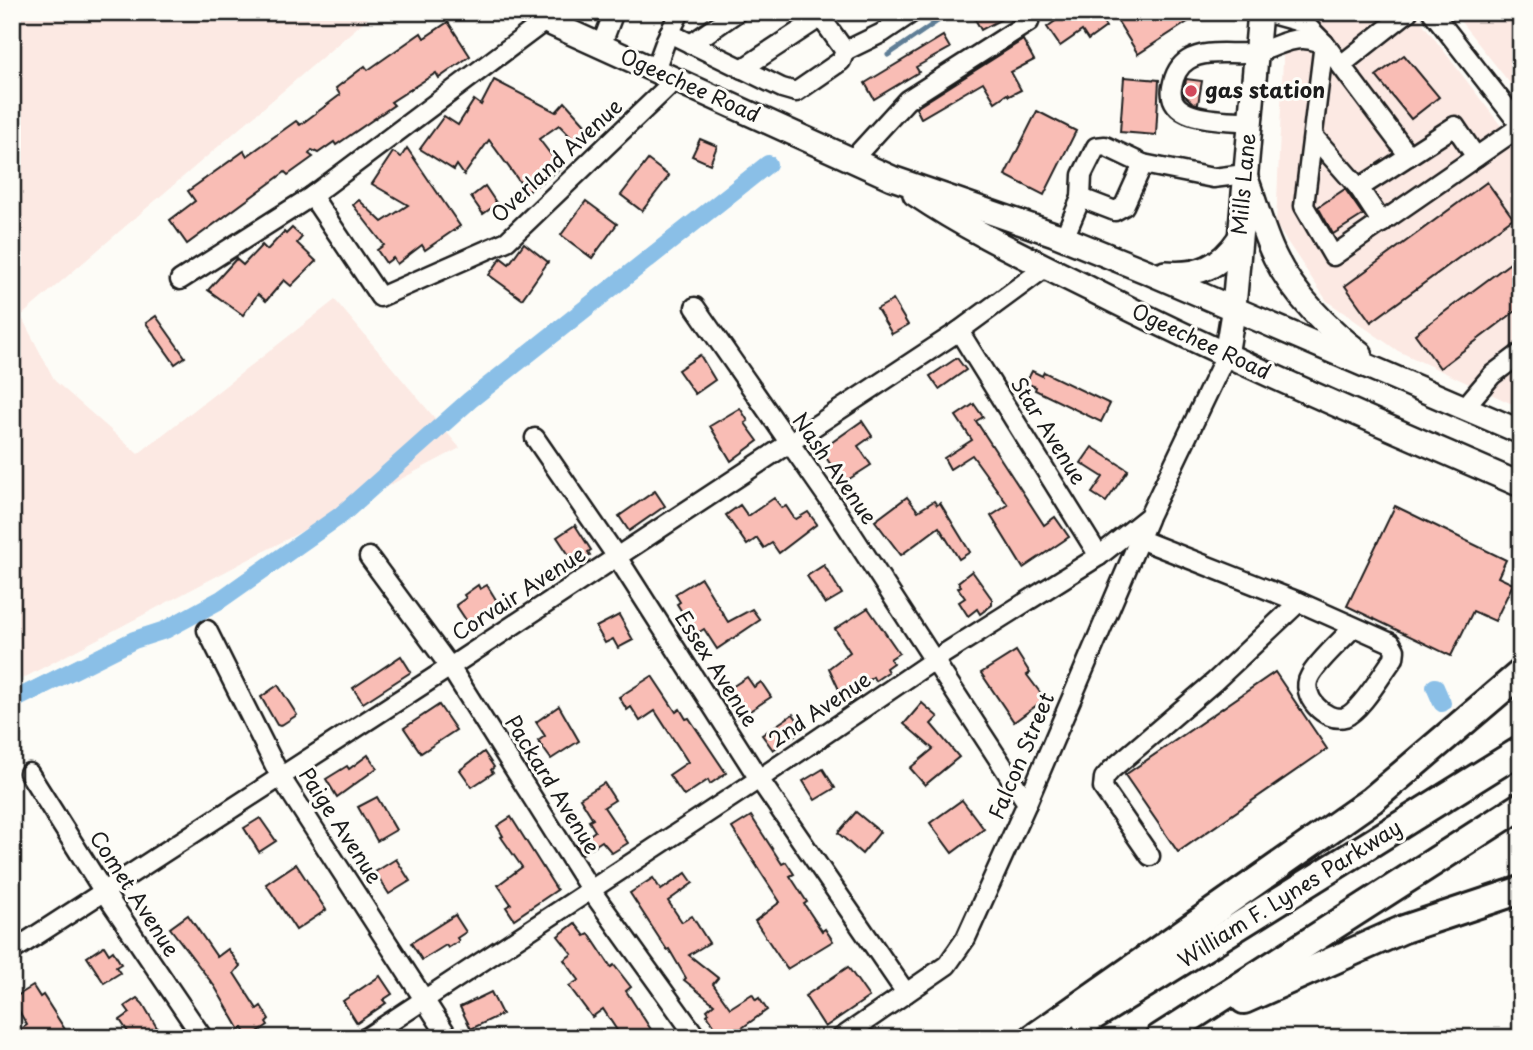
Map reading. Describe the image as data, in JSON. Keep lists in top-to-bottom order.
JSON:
{
  "streets": {
    "highway": ["William F. Lynes Parkway"],
    "main road": ["Ogeechee Road", "Mills Lane"],
    "street": [
      "Overland Avenue",
      "Star Avenue",
      "Nash Avenue",
      "Corvair Avenue",
      "Essex Avenue",
      "2nd Avenue",
      "Falcon Street",
      "Packard Avenue",
      "Paige Avenue",
      "Comet Avenue"
    ]
  },
  "crossings": [
    ["Ogeechee Road", "Overland Avenue"],
    ["Ogeechee Road", "Mills Lane"],
    ["Ogeechee Road", "Corvair Avenue"],
    ["Ogeechee Road", "2nd Avenue"],
    ["Mills Lane", "2nd Avenue"],
    ["Star Avenue", "Corvair Avenue"],
    ["Star Avenue", "2nd Avenue"],
    ["Nash Avenue", "Corvair Avenue"],
    ["Nash Avenue", "2nd Avenue"],
    ["Nash Avenue", "Falcon Street"],
    ["Corvair Avenue", "Essex Avenue"],
    ["Corvair Avenue", "Packard Avenue"],
    ["Corvair Avenue", "Paige Avenue"],
    ["Corvair Avenue", "Comet Avenue"],
    ["Essex Avenue", "2nd Avenue"],
    ["Essex Avenue", "Falcon Street"],
    ["2nd Avenue", "Falcon Street"],
    ["2nd Avenue", "Packard Avenue"],
    ["2nd Avenue", "Paige Avenue"]
  ],
  "places": ["gas station"]
}
